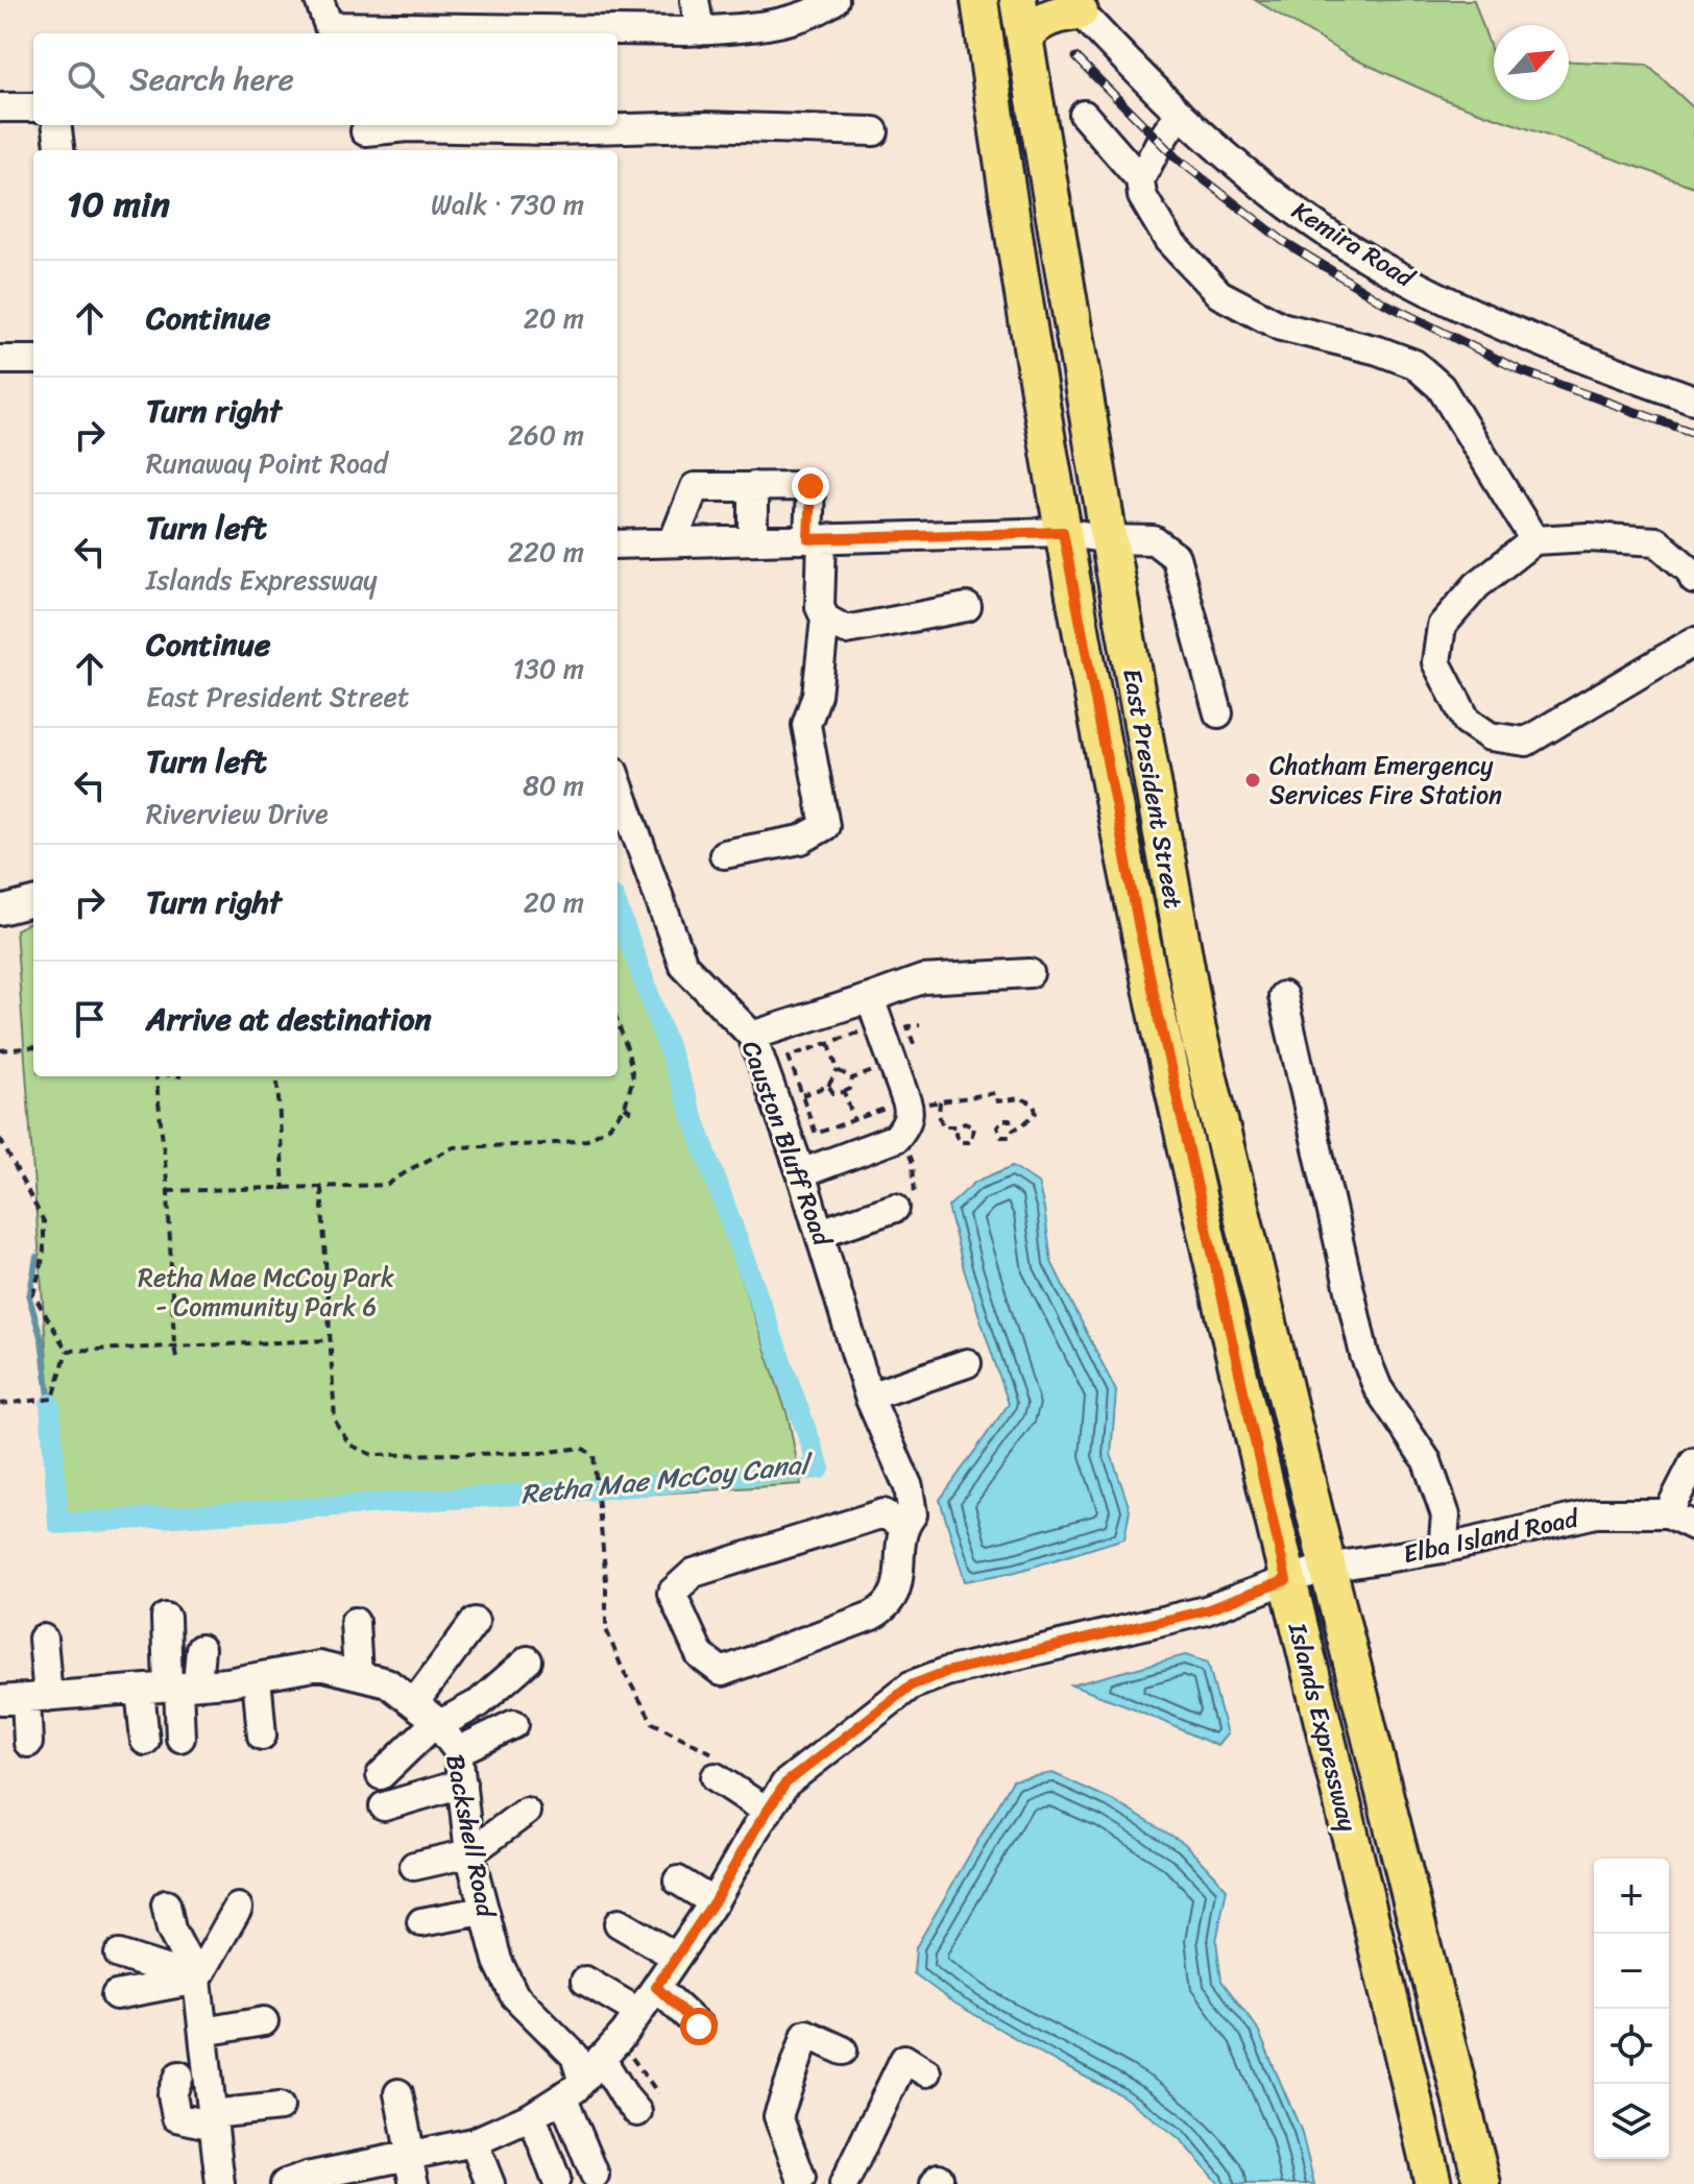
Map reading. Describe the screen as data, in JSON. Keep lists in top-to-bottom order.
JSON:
{
  "streets": {
    "main road": ["East President Street", "Islands Expressway"],
    "street": [
      "Kemira Road",
      "Causton Bluff Road",
      "Elba Island Road",
      "Backshell Road"
    ]
  },
  "crossings": [
    ["East President Street", "Elba Island Road"],
    ["East President Street", "Islands Expressway"],
    ["Elba Island Road", "Islands Expressway"],
    ["Elba Island Road", "Backshell Road"]
  ],
  "water": ["Retha Mae McCoy Canal"],
  "parks": ["Retha Mae McCoy Park - Community Park 6"],
  "places": ["Chatham Emergency Services Fire Station"],
  "north": "top right",
  "page": {
    "search": "Search here",
    "heading": ["10 min", "Walk · 730 m"],
    "list": [
      ["Continue", "20 m"],
      ["Turn right", "Runaway Point Road", "260 m"],
      ["Turn left", "Islands Expressway", "220 m"],
      ["Continue", "East President Street", "130 m"],
      ["Turn left", "Riverview Drive", "80 m"],
      ["Turn right", "20 m"],
      "Arrive at destination"
    ],
    "map_buttons": ["+", "−"]
  }
}
